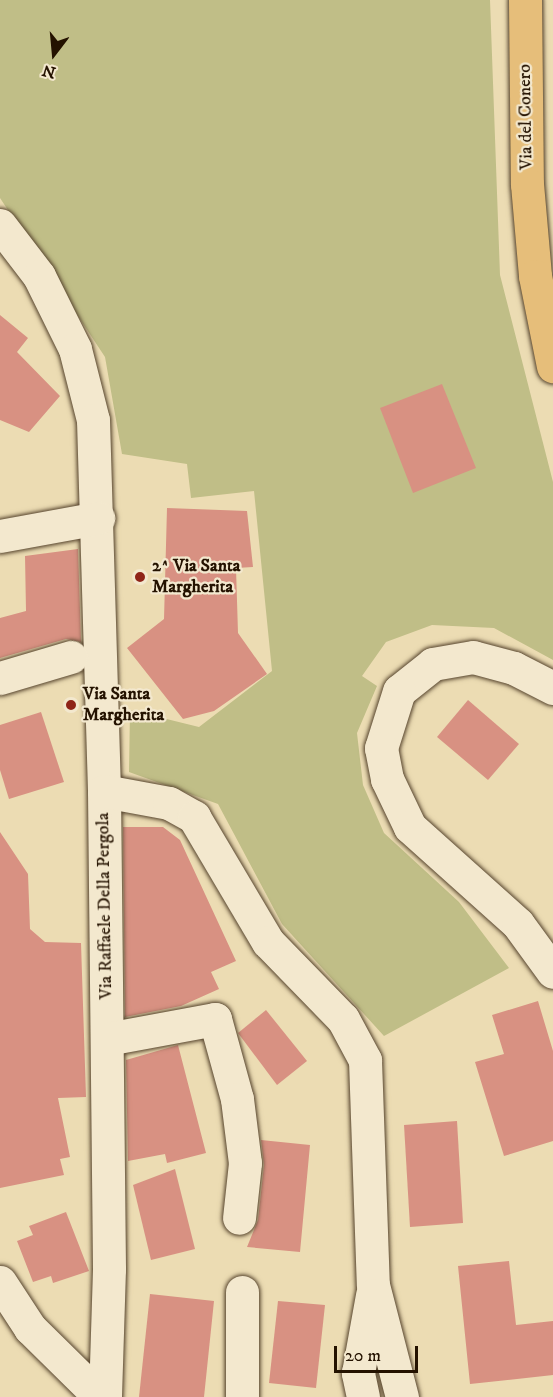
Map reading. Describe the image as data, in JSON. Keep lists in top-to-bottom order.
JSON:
{
  "streets": {
    "main road": ["Via del Conero"],
    "street": ["Via Raffaele Della Pergola"]
  },
  "places": ["2^ Via Santa Margherita", "Via Santa Margherita"],
  "scale_bar": "20 m",
  "north": "bottom"
}
